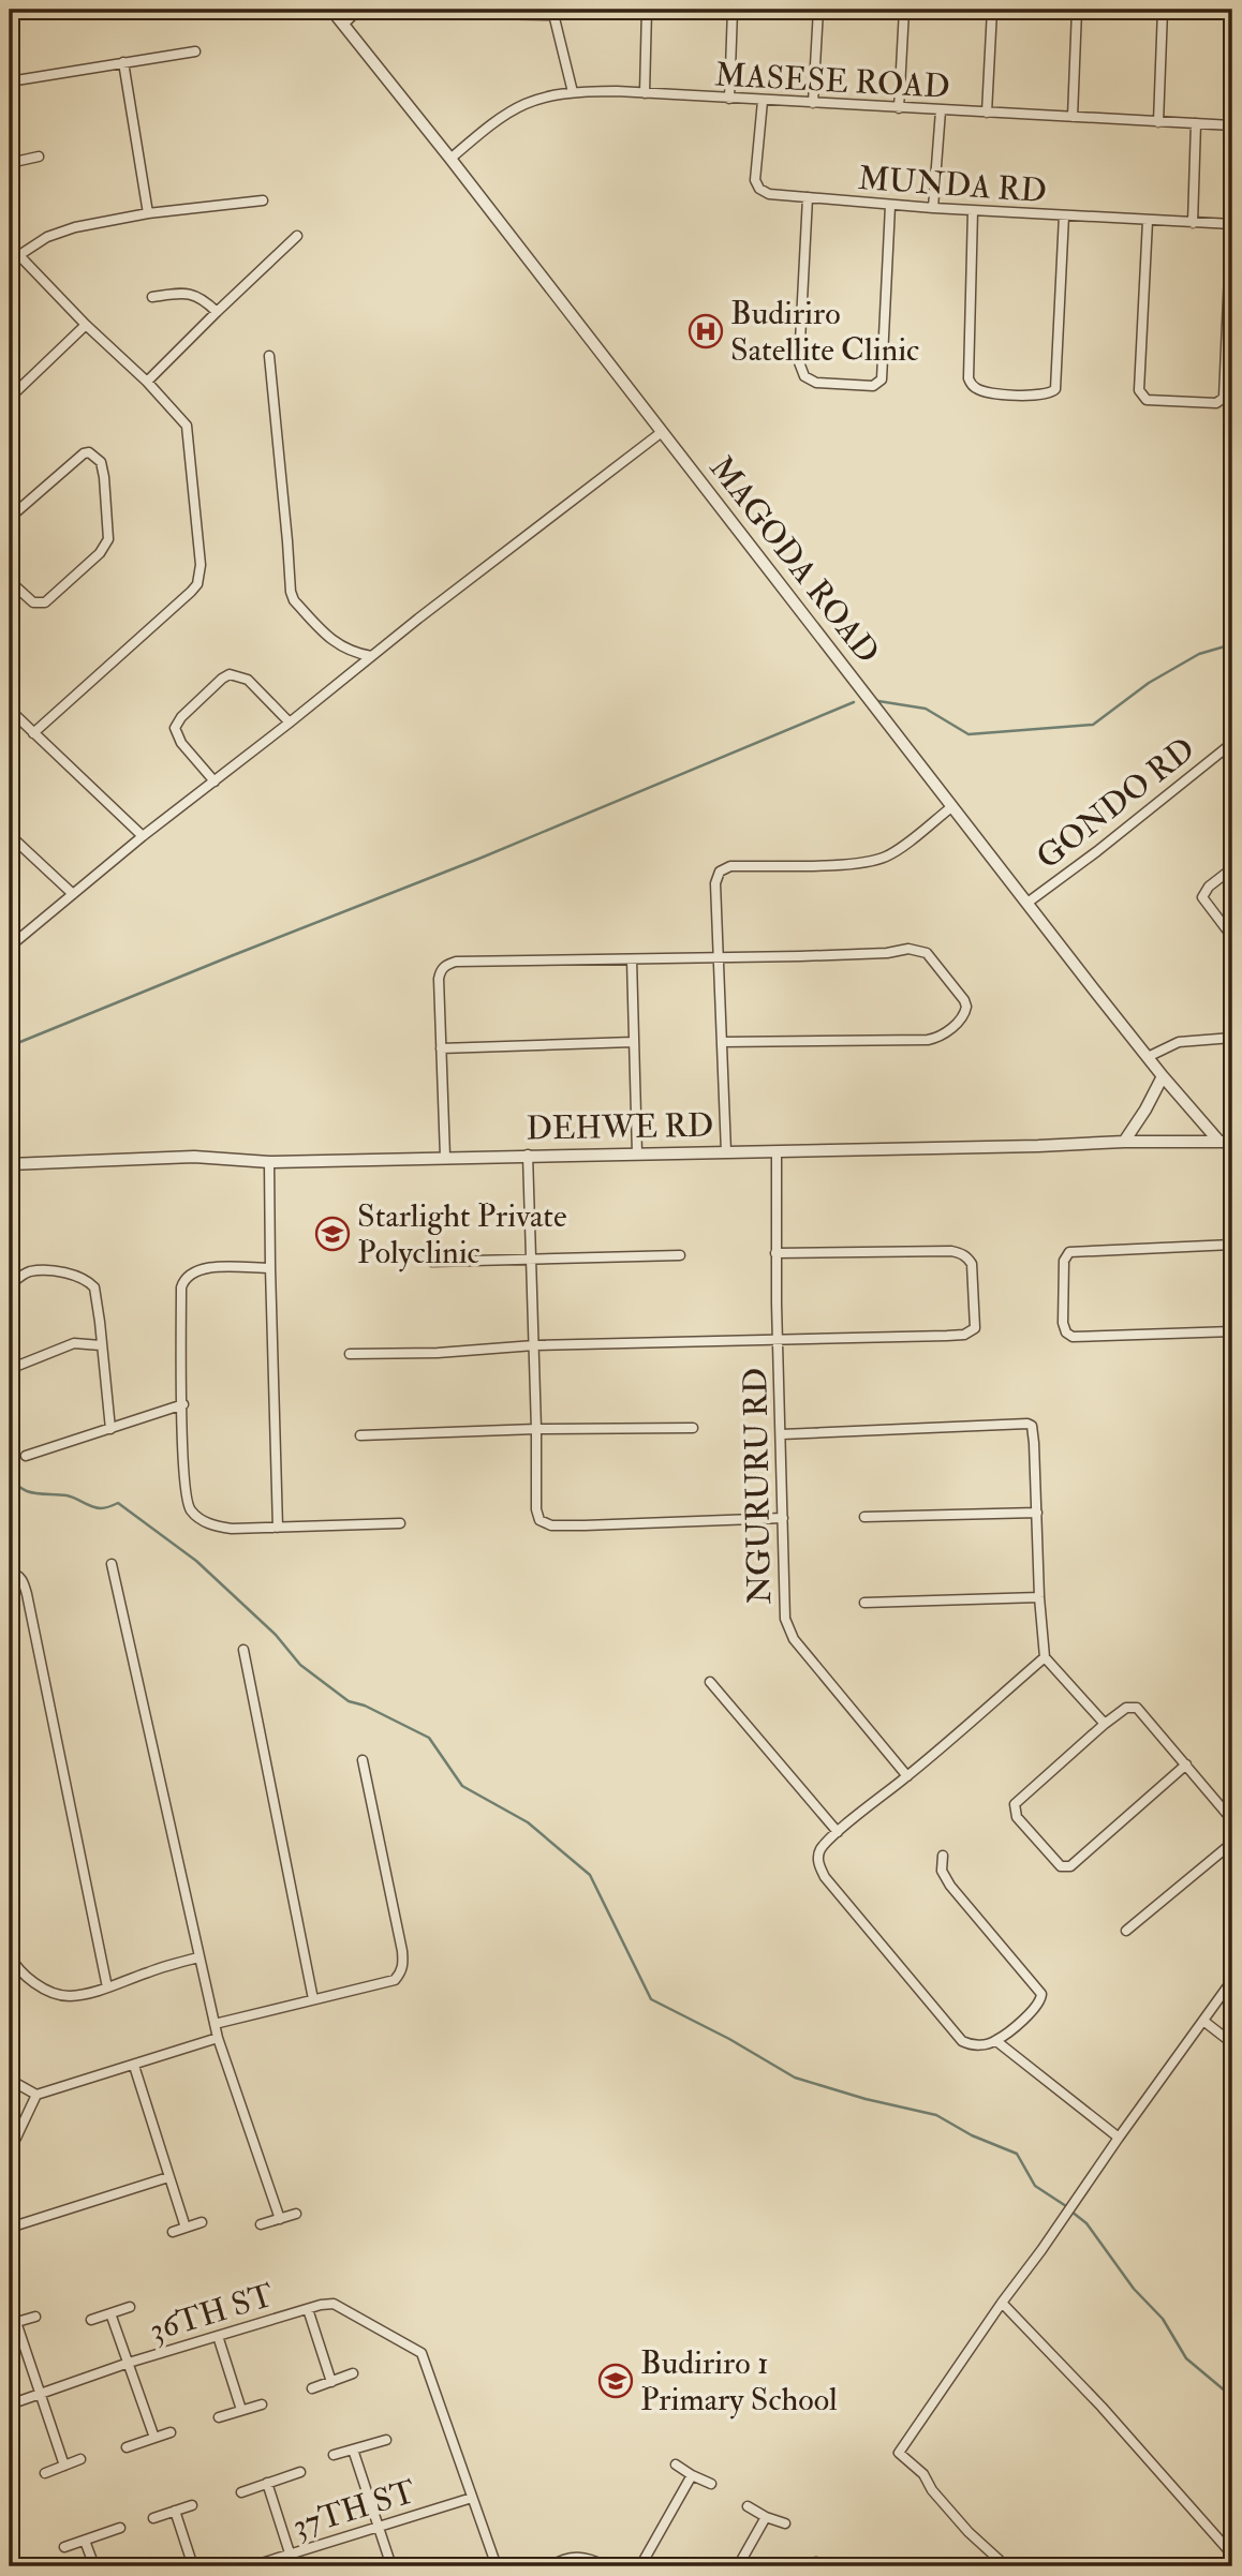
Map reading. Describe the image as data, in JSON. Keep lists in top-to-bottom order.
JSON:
{
  "streets": {
    "street": [
      "MASESE ROAD",
      "MUNDA RD",
      "MAGODA ROAD",
      "GONDO RD",
      "DEHWE RD",
      "NGURURU RD",
      "36TH ST",
      "37TH ST"
    ]
  },
  "crossings": [
    ["MASESE ROAD", "MUNDA RD"],
    ["MASESE ROAD", "MAGODA ROAD"],
    ["MAGODA ROAD", "GONDO RD"],
    ["MAGODA ROAD", "DEHWE RD"],
    ["DEHWE RD", "NGURURU RD"],
    ["36TH ST", "37TH ST"]
  ],
  "places": {
    "hospital": ["Budiriro Satellite Clinic"],
    "school or university": ["Starlight Private Polyclinic", "Budiriro 1 Primary School"]
  }
}
